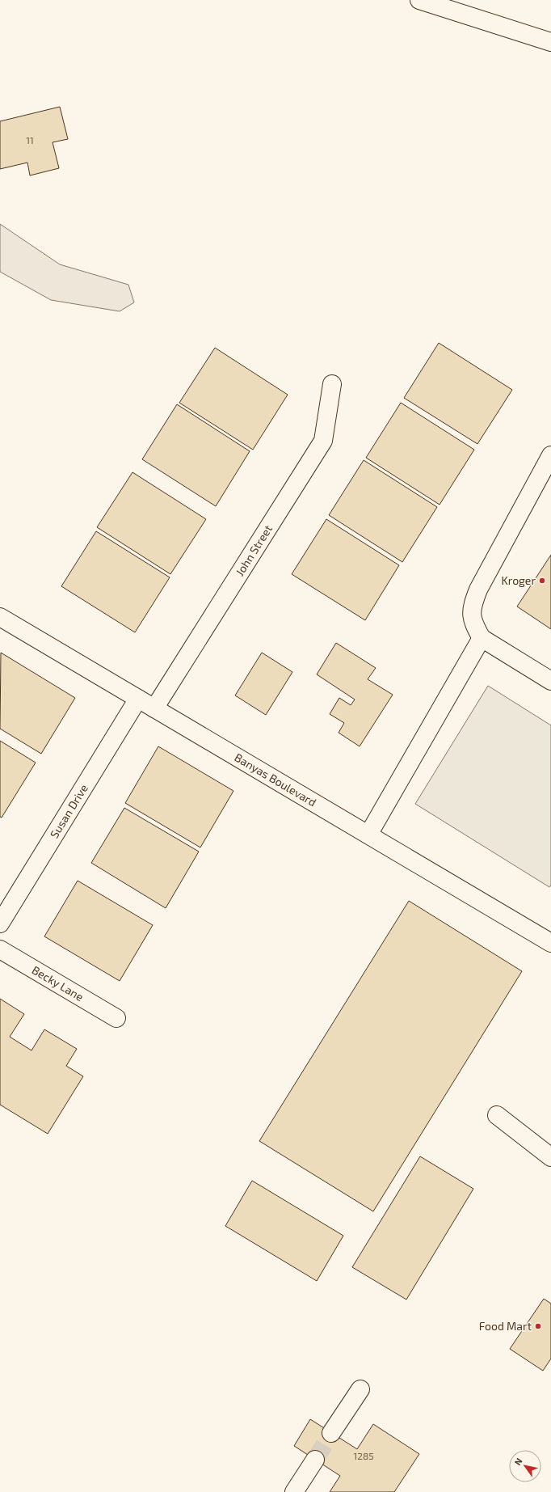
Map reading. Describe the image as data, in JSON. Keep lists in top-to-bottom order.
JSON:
{
  "streets": {
    "street": [
      "John Street",
      "Banyas Boulevard",
      "Susan Drive",
      "Becky Lane"
    ]
  },
  "crossings": [
    ["John Street", "Banyas Boulevard"],
    ["Banyas Boulevard", "Susan Drive"]
  ],
  "places": ["Kroger", "Food Mart"],
  "house_numbers": ["11", "1285"],
  "north": "top left"
}
